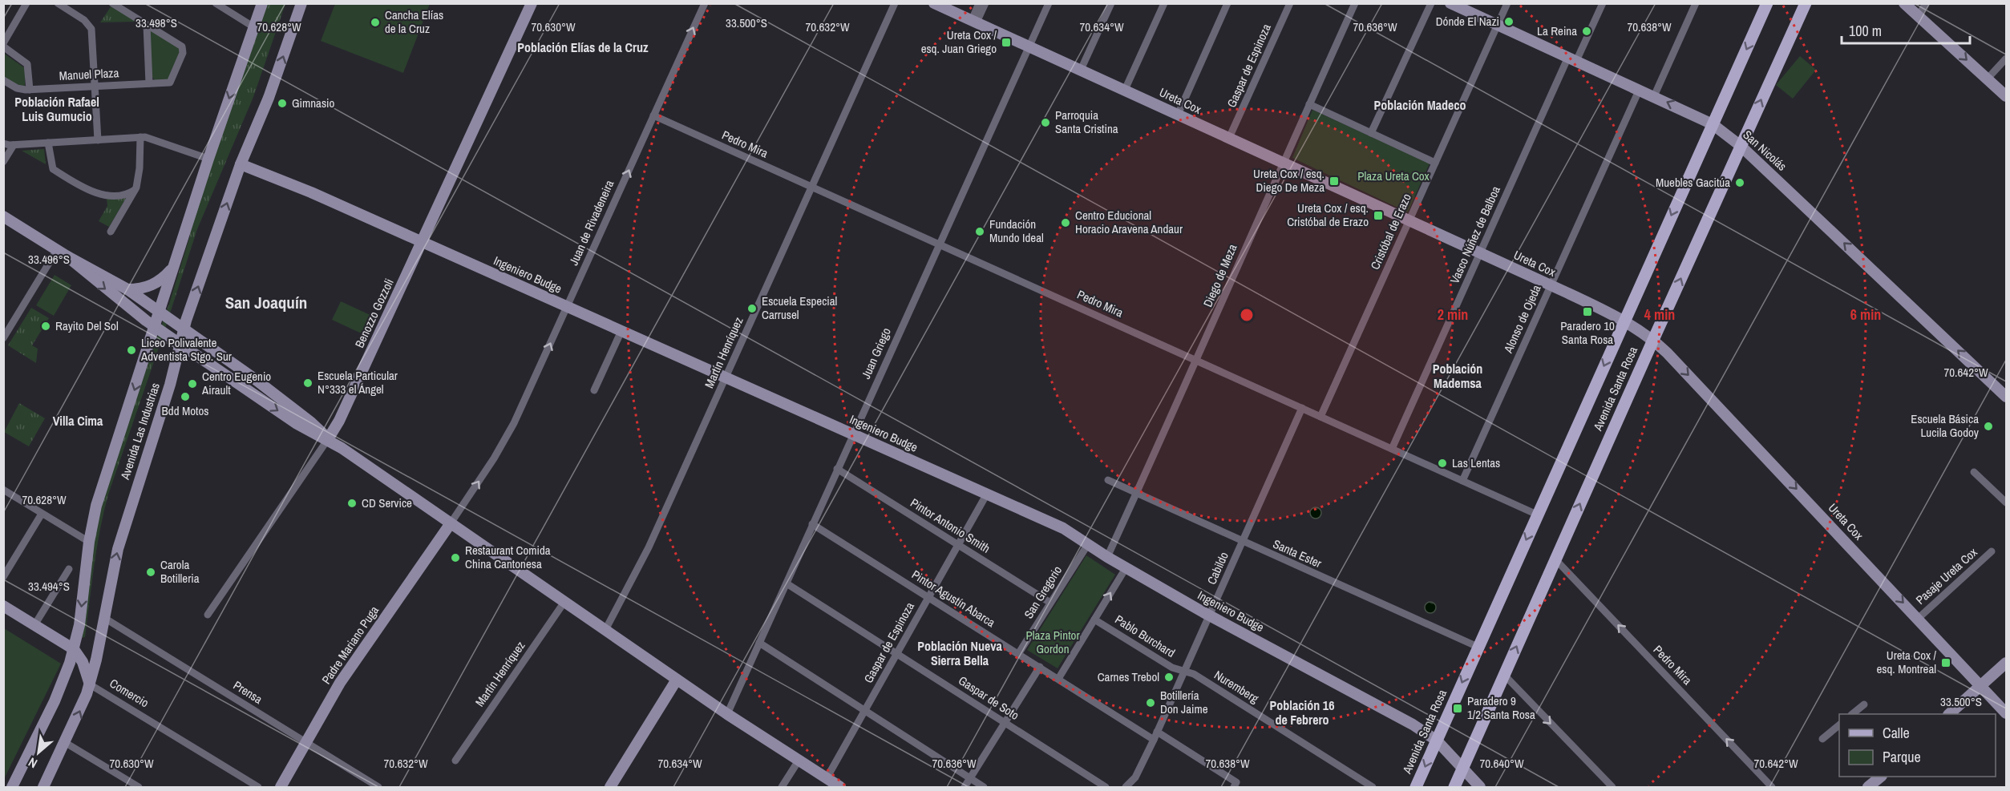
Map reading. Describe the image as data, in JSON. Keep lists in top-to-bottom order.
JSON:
{
  "streets": {
    "main road": ["Avenida Santa Rosa"],
    "street": [
      "Gaspar de Espinoza",
      "Manuel Plaza",
      "Ureta Cox",
      "Pedro Mira",
      "San Nicolás",
      "Juan de Rivadeneira",
      "Cristóbal de Erazo",
      "Vasco Núñez de Balboa",
      "Ingeniero Budge",
      "Diego de Meza",
      "Benozzo Gozzoli",
      "Alonso de Ojeda",
      "Martín Henríquez",
      "Juan Griego",
      "Avenida Las Industrias",
      "Pintor Antonio Smith",
      "Santa Ester",
      "Cabildo",
      "Pasaje Ureta Cox",
      "San Gregorio",
      "Pintor Agustín Abarca",
      "Pablo Burchard",
      "Padre Mariano Puga",
      "Nuremberg",
      "Prensa",
      "Comercio",
      "Gaspar de Soto"
    ]
  },
  "crossings": [
    ["Gaspar de Espinoza", "Ureta Cox"],
    ["Gaspar de Espinoza", "Ingeniero Budge"],
    ["Gaspar de Espinoza", "Pintor Antonio Smith"],
    ["Gaspar de Espinoza", "Pintor Agustín Abarca"],
    ["Gaspar de Espinoza", "Gaspar de Soto"],
    ["Ureta Cox", "Cristóbal de Erazo"],
    ["Ureta Cox", "Vasco Núñez de Balboa"],
    ["Ureta Cox", "Diego de Meza"],
    ["Ureta Cox", "Alonso de Ojeda"],
    ["Ureta Cox", "Juan Griego"],
    ["Ureta Cox", "Avenida Santa Rosa"],
    ["Ureta Cox", "Pasaje Ureta Cox"],
    ["Pedro Mira", "Juan de Rivadeneira"],
    ["Pedro Mira", "Cristóbal de Erazo"],
    ["Pedro Mira", "Vasco Núñez de Balboa"],
    ["Pedro Mira", "Diego de Meza"],
    ["Pedro Mira", "Alonso de Ojeda"],
    ["Pedro Mira", "Martín Henríquez"],
    ["Pedro Mira", "Juan Griego"],
    ["Pedro Mira", "Avenida Santa Rosa"],
    ["Pedro Mira", "Cabildo"],
    ["San Nicolás", "Cristóbal de Erazo"],
    ["San Nicolás", "Vasco Núñez de Balboa"],
    ["San Nicolás", "Alonso de Ojeda"],
    ["San Nicolás", "Avenida Santa Rosa"],
    ["Juan de Rivadeneira", "Ingeniero Budge"],
    ["Juan de Rivadeneira", "Padre Mariano Puga"],
    ["Ingeniero Budge", "Diego de Meza"],
    ["Ingeniero Budge", "Benozzo Gozzoli"],
    ["Ingeniero Budge", "Martín Henríquez"],
    ["Ingeniero Budge", "Juan Griego"],
    ["Ingeniero Budge", "Avenida Santa Rosa"],
    ["Ingeniero Budge", "Avenida Las Industrias"],
    ["Ingeniero Budge", "Cabildo"],
    ["Ingeniero Budge", "San Gregorio"],
    ["Diego de Meza", "Santa Ester"],
    ["Juan Griego", "Pintor Antonio Smith"],
    ["Juan Griego", "Pintor Agustín Abarca"],
    ["Juan Griego", "Gaspar de Soto"],
    ["Avenida Santa Rosa", "Santa Ester"],
    ["Avenida Las Industrias", "Prensa"],
    ["Avenida Las Industrias", "Comercio"],
    ["Pintor Antonio Smith", "San Gregorio"],
    ["Santa Ester", "Cabildo"],
    ["Cabildo", "Pintor Agustín Abarca"],
    ["Cabildo", "Pablo Burchard"],
    ["Cabildo", "Nuremberg"],
    ["San Gregorio", "Pintor Agustín Abarca"],
    ["Pablo Burchard", "Nuremberg"],
    ["Padre Mariano Puga", "Prensa"]
  ],
  "one_way": ["San Nicolás", "Juan de Rivadeneira"],
  "districts": [
    "Población Elías de la Cruz",
    "Población Rafael Luis Gumucio",
    "Población Madeco",
    "San Joaquín",
    "Población Mademsa",
    "Villa Cima",
    "Población Nueva Sierra Bella",
    "Población 16 de Febrero"
  ],
  "parks": ["Plaza Ureta Cox", "Plaza Pintor Gordon"],
  "places": {
    "other": [
      "Dónde El Nazi",
      "Cancha Elías de la Cruz",
      "La Reina",
      "Gimnasio",
      "Parroquia Santa Cristina",
      "Muebles Gacitúa",
      "Centro Educional Horacio Aravena Andaur",
      "Fundación Mundo Ideal",
      "Escuela Especial Carrusel",
      "Rayito Del Sol",
      "Liceo Polivalente Adventista Stgo. Sur",
      "Escuela Particular N°333 el Ángel",
      "Centro Eugenio Airault",
      "Bdd Motos",
      "Escuela Básica Lucila Godoy",
      "Las Lentas",
      "CD Service",
      "Restaurant Comida China Cantonesa",
      "Carola Botilleria",
      "Carnes Trebol",
      "Botillería Don Jaime"
    ],
    "transit": [
      "Ureta Cox / esq. Juan Griego",
      "Ureta Cox / esq. Diego De Meza",
      "Ureta Cox / esq. Cristóbal de Erazo",
      "Paradero 10 Santa Rosa",
      "Ureta Cox / esq. Montreal",
      "Paradero 9 1/2 Santa Rosa"
    ]
  },
  "legend": ["Calle", "Parque"],
  "scale_bar": "100 m",
  "north": "bottom left",
  "coordinates": [
    "33.500°S",
    "33.498°S",
    "70.628°W",
    "70.630°W",
    "70.632°W",
    "70.634°W",
    "70.636°W",
    "70.638°W",
    "33.496°S",
    "70.642°W",
    "33.494°S",
    "70.640°W"
  ],
  "rings": ["2 min", "4 min", "6 min"]
}
